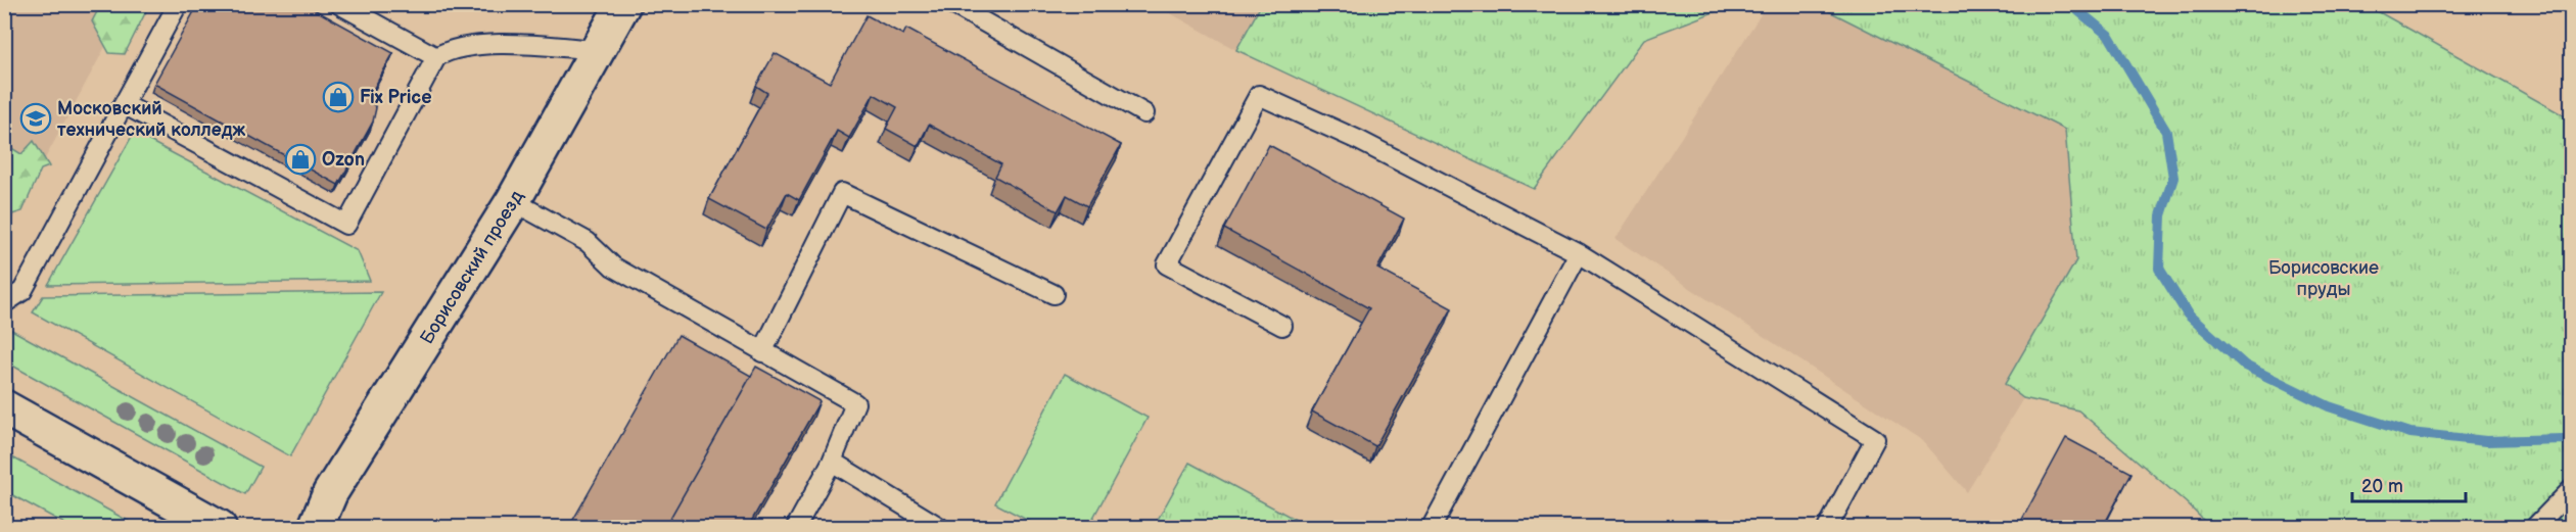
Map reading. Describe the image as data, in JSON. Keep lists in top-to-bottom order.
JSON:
{
  "streets": {
    "street": ["Борисовский проезд"]
  },
  "parks": ["Борисовские пруды"],
  "places": {
    "shop": ["Fix Price", "Ozon"],
    "school or university": ["Московский технический колледж"]
  },
  "scale_bar": "20 m"
}
